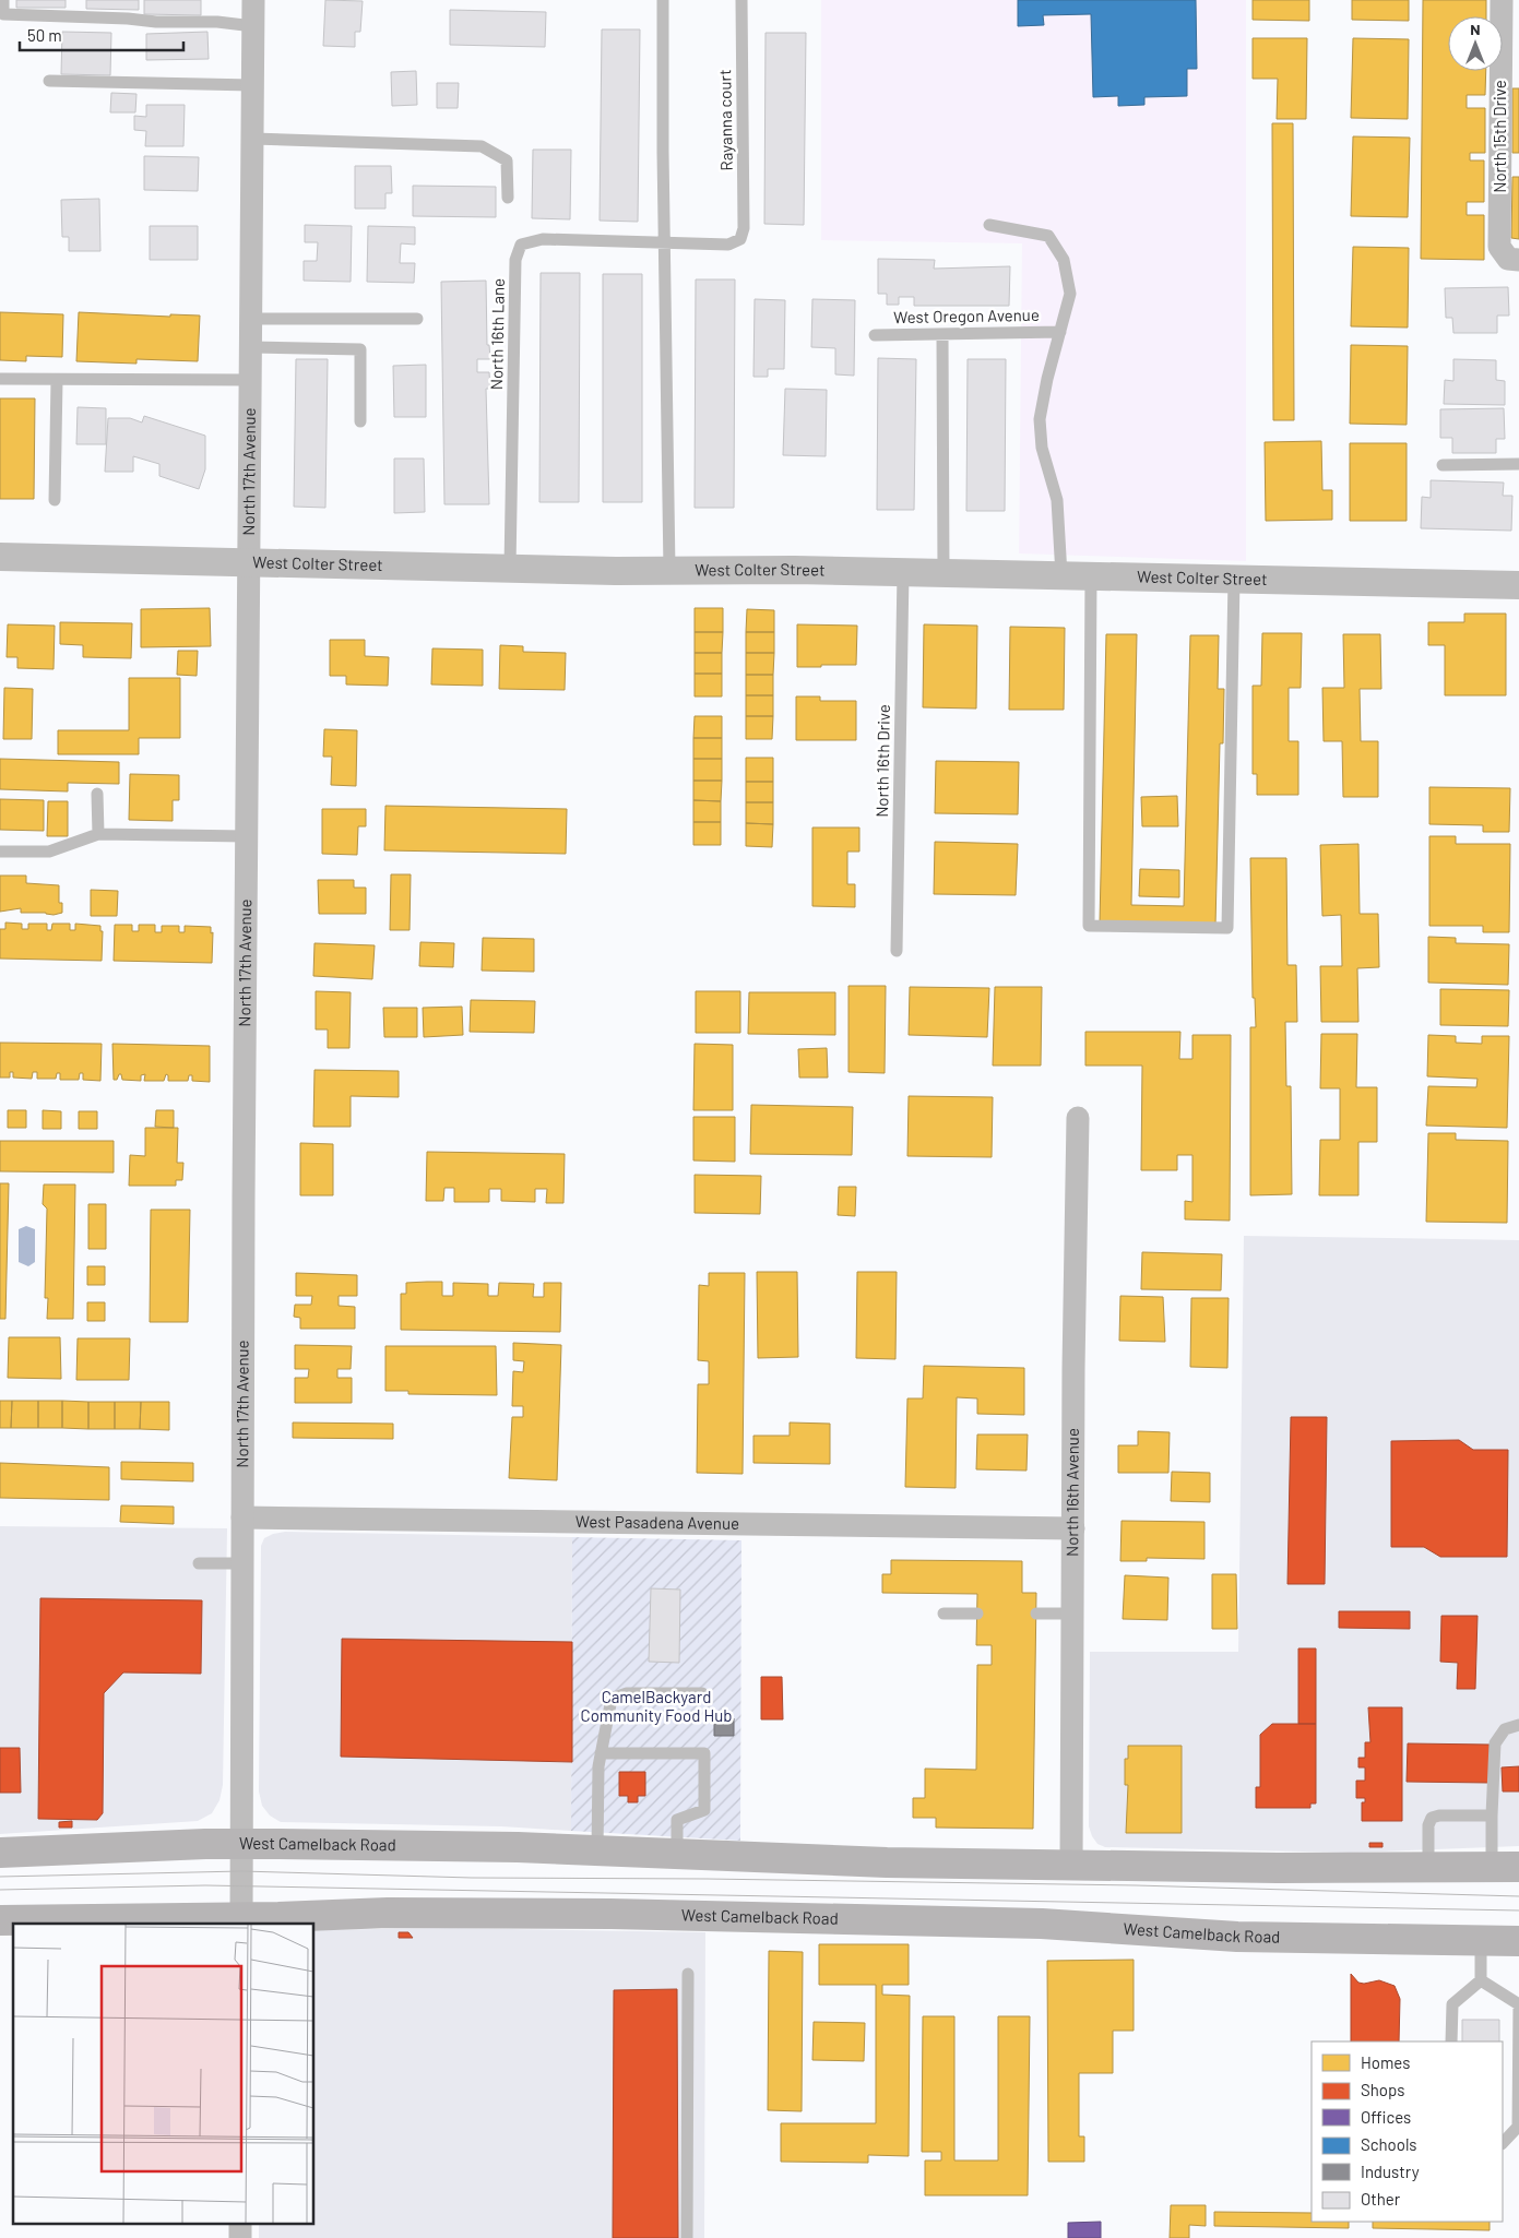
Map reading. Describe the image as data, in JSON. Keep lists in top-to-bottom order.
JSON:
{
  "streets": {
    "main road": ["West Camelback Road"],
    "street": [
      "North 15th Drive",
      "North 17th Avenue",
      "West Colter Street",
      "North 16th Avenue",
      "West Pasadena Avenue"
    ],
    "lane": [
      "Rayanna court",
      "West Oregon Avenue",
      "North 16th Lane",
      "North 16th Drive"
    ]
  },
  "crossings": [
    ["Rayanna court", "North 16th Lane"],
    ["North 16th Lane", "West Colter Street"],
    ["North 17th Avenue", "West Colter Street"],
    ["North 17th Avenue", "West Pasadena Avenue"],
    ["North 17th Avenue", "West Camelback Road"],
    ["West Colter Street", "North 16th Drive"],
    ["North 16th Avenue", "West Pasadena Avenue"],
    ["North 16th Avenue", "West Camelback Road"]
  ],
  "parks": ["CamelBackyard Community Food Hub"],
  "legend": [
    "Homes",
    "Shops",
    "Offices",
    "Schools",
    "Industry",
    "Other"
  ],
  "scale_bar": "50 m",
  "north": "top"
}
